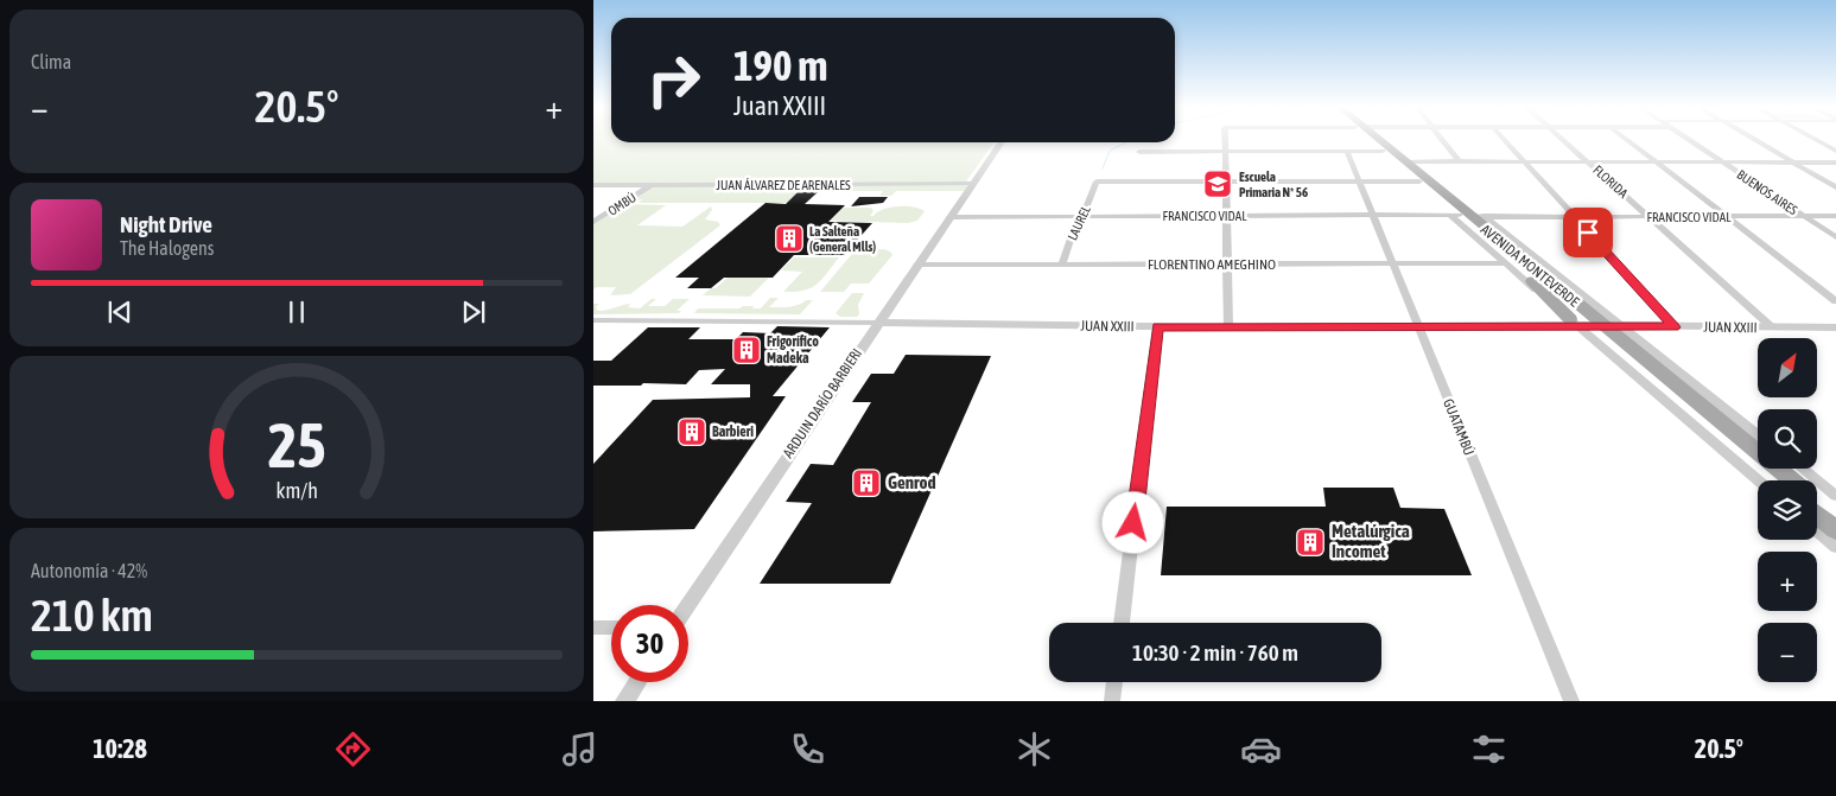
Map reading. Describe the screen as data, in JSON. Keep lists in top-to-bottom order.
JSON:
{
  "streets": {
    "main road": ["AVENIDA MONTEVERDE"],
    "street": [
      "FLORIDA",
      "JUAN ÁLVAREZ DE ARENALES",
      "BUENOS AIRES",
      "OMBÚ",
      "FRANCISCO VIDAL",
      "LAUREL",
      "FLORENTINO AMEGHINO",
      "JUAN XXIII",
      "ARDUIN DARÍO BARBIERI",
      "GUATAMBÚ"
    ]
  },
  "crossings": [
    ["FLORIDA", "FRANCISCO VIDAL"],
    ["FLORIDA", "JUAN XXIII"],
    ["JUAN ÁLVAREZ DE ARENALES", "OMBÚ"],
    ["JUAN ÁLVAREZ DE ARENALES", "ARDUIN DARÍO BARBIERI"],
    ["BUENOS AIRES", "FRANCISCO VIDAL"],
    ["FRANCISCO VIDAL", "LAUREL"],
    ["FRANCISCO VIDAL", "AVENIDA MONTEVERDE"],
    ["FRANCISCO VIDAL", "ARDUIN DARÍO BARBIERI"],
    ["FRANCISCO VIDAL", "GUATAMBÚ"],
    ["LAUREL", "FLORENTINO AMEGHINO"],
    ["FLORENTINO AMEGHINO", "ARDUIN DARÍO BARBIERI"],
    ["FLORENTINO AMEGHINO", "GUATAMBÚ"],
    ["AVENIDA MONTEVERDE", "JUAN XXIII"],
    ["JUAN XXIII", "ARDUIN DARÍO BARBIERI"],
    ["JUAN XXIII", "GUATAMBÚ"]
  ],
  "places": {
    "school or university": ["Escuela Primaria N* 56"],
    "building": [
      "La Salteña (General Mlls)",
      "Frigorífico Madeka",
      "Barbieri",
      "Genrod",
      "Metalúrgica Incomet"
    ]
  },
  "north": "top right",
  "page": {
    "tile": [
      "Clima",
      ["Autonomía · 42%", "210 km"]
    ],
    "turn": ["190 m", "Juan XXIII"],
    "heat": ["−", "20.5°", "+"],
    "song": ["Night Drive", "The Halogens"],
    "map_buttons": ["+", "−"],
    "limit": "30",
    "trip": "10:30 · 2 min · 760 m",
    "tabs": ["10:28", "20.5°"],
    "gauge": ["25", "km/h"]
  }
}
